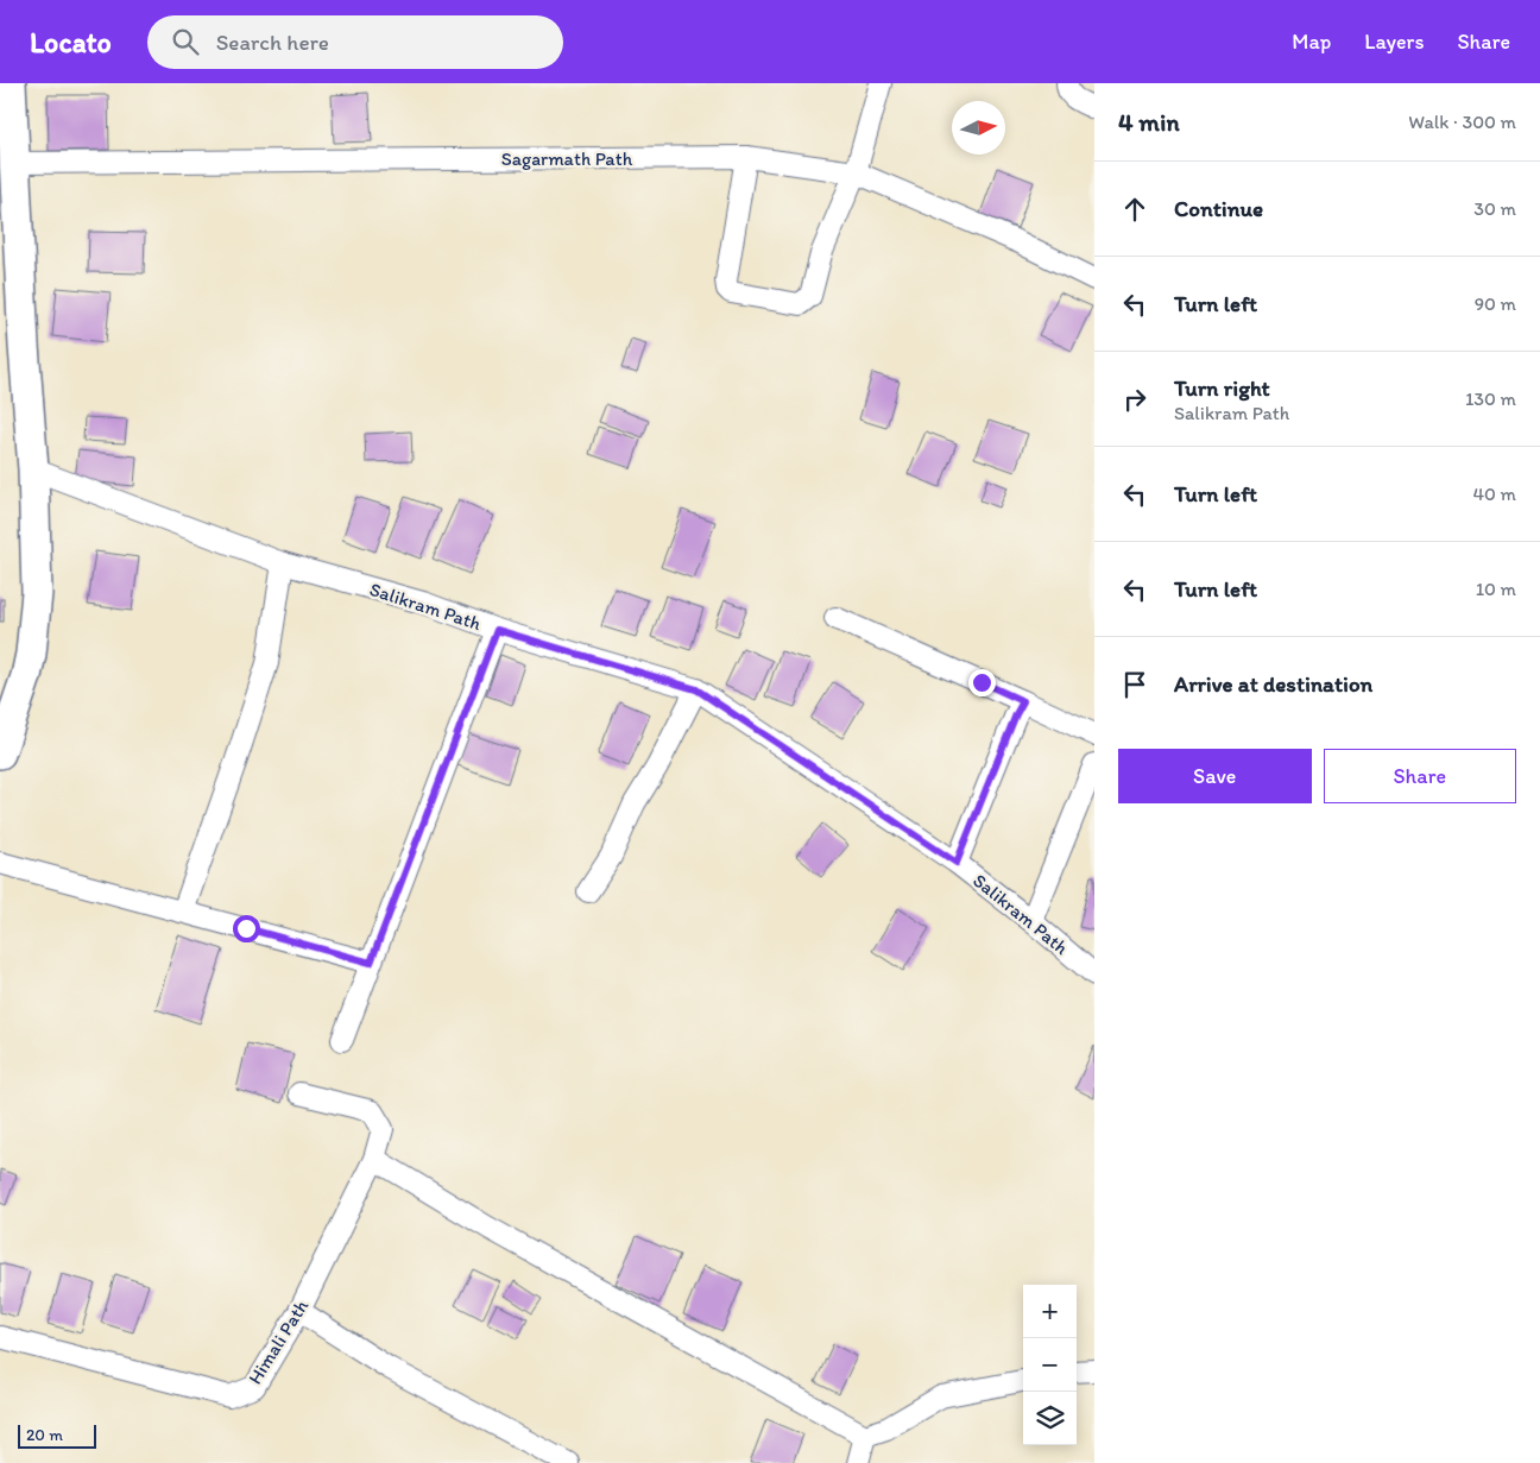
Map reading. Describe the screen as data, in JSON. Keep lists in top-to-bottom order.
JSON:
{
  "streets": {
    "street": ["Sagarmath Path", "Salikram Path", "Himali Path"]
  },
  "scale_bar": "20 m",
  "north": "right",
  "page": {
    "header": "Locato",
    "search": "Search here",
    "nav": ["Map", "Layers", "Share"],
    "heading": ["4 min", "Walk · 300 m"],
    "list": [
      ["Continue", "30 m"],
      ["Turn left", "90 m"],
      ["Turn right", "Salikram Path", "130 m"],
      ["Turn left", "40 m"],
      ["Turn left", "10 m"],
      "Arrive at destination"
    ],
    "buttons": ["Save", "Share"],
    "map_buttons": ["+", "−"],
    "scale": "20 m"
  }
}
